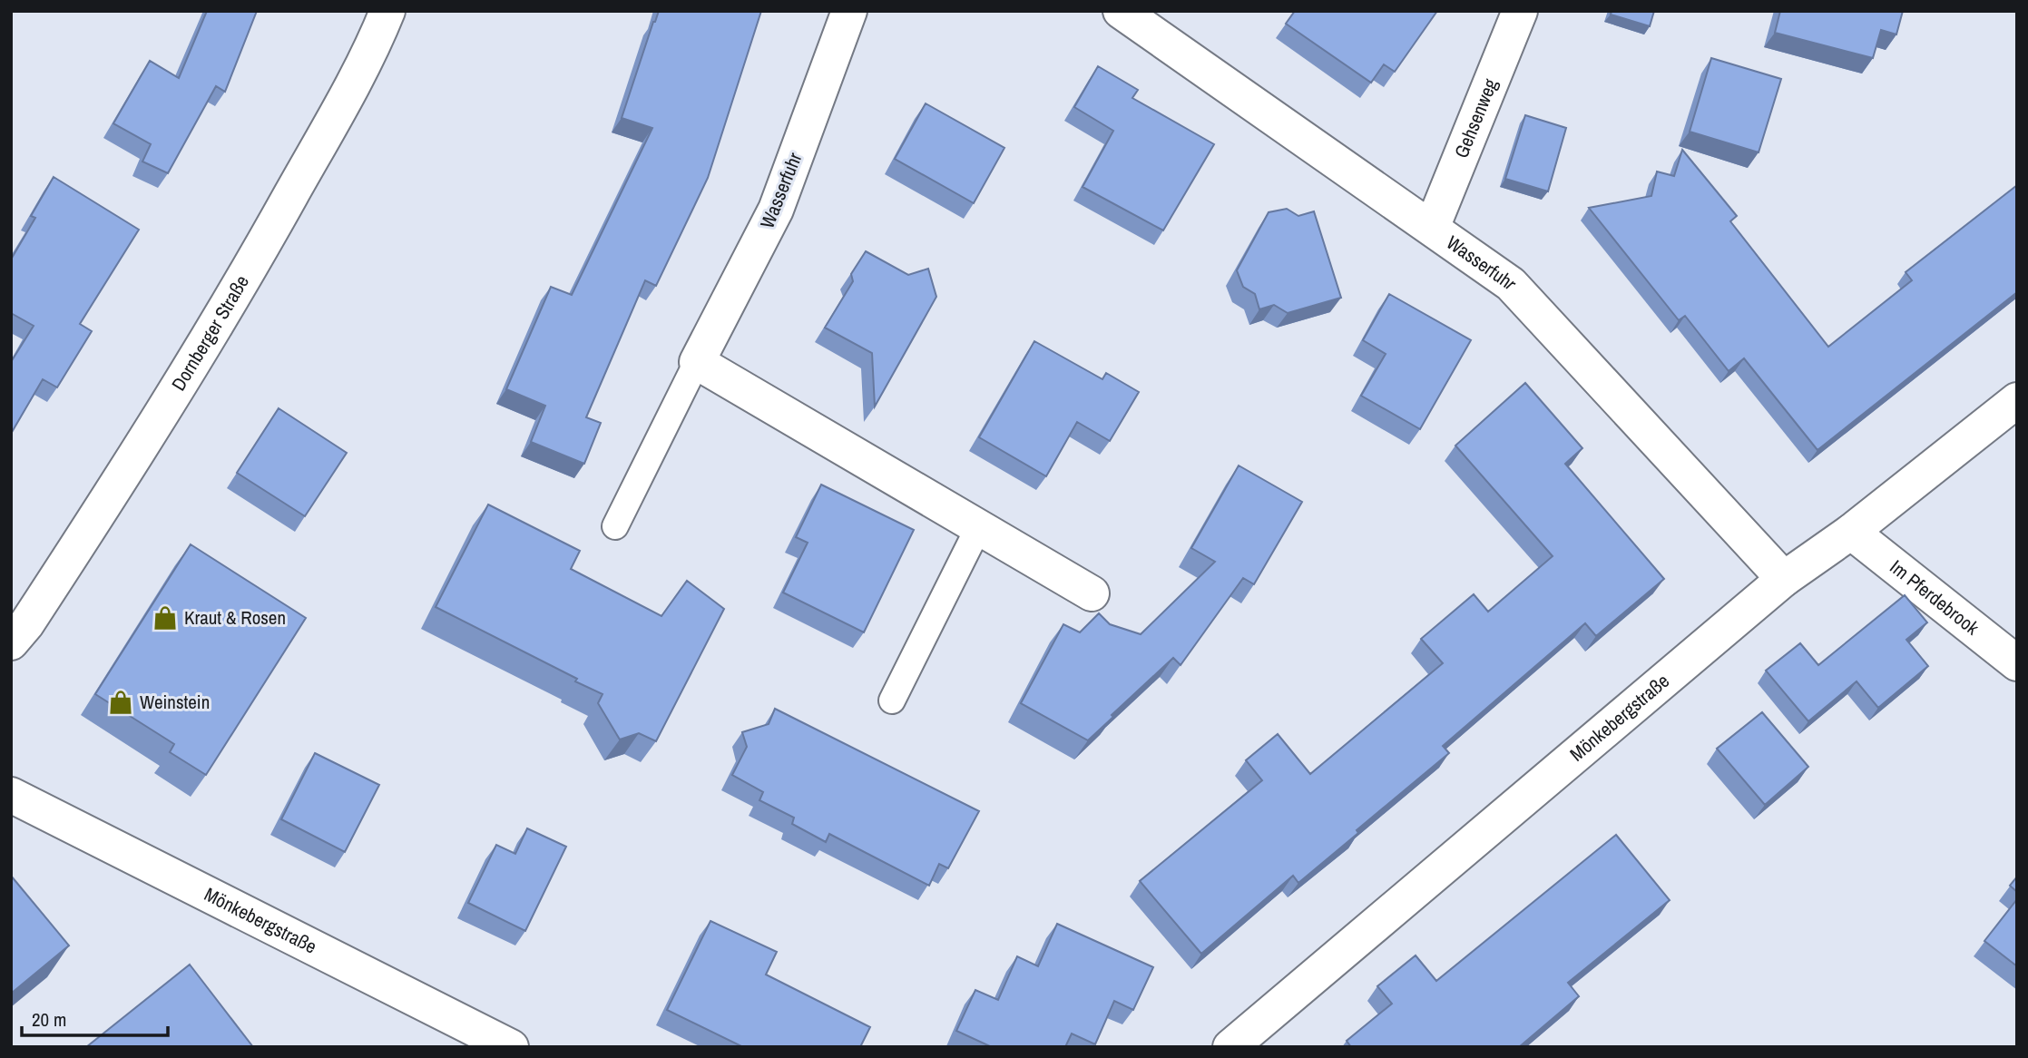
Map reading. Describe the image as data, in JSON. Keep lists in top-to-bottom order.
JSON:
{
  "streets": {
    "street": [
      "Gehsenweg",
      "Wasserfuhr",
      "Dornberger Straße",
      "Im Pferdebrook",
      "Mönkebergstraße"
    ]
  },
  "crossings": [
    ["Gehsenweg", "Wasserfuhr"],
    ["Wasserfuhr", "Mönkebergstraße"],
    ["Im Pferdebrook", "Mönkebergstraße"]
  ],
  "places": {
    "shop": ["Kraut & Rosen", "Weinstein"]
  },
  "scale_bar": "20 m"
}
